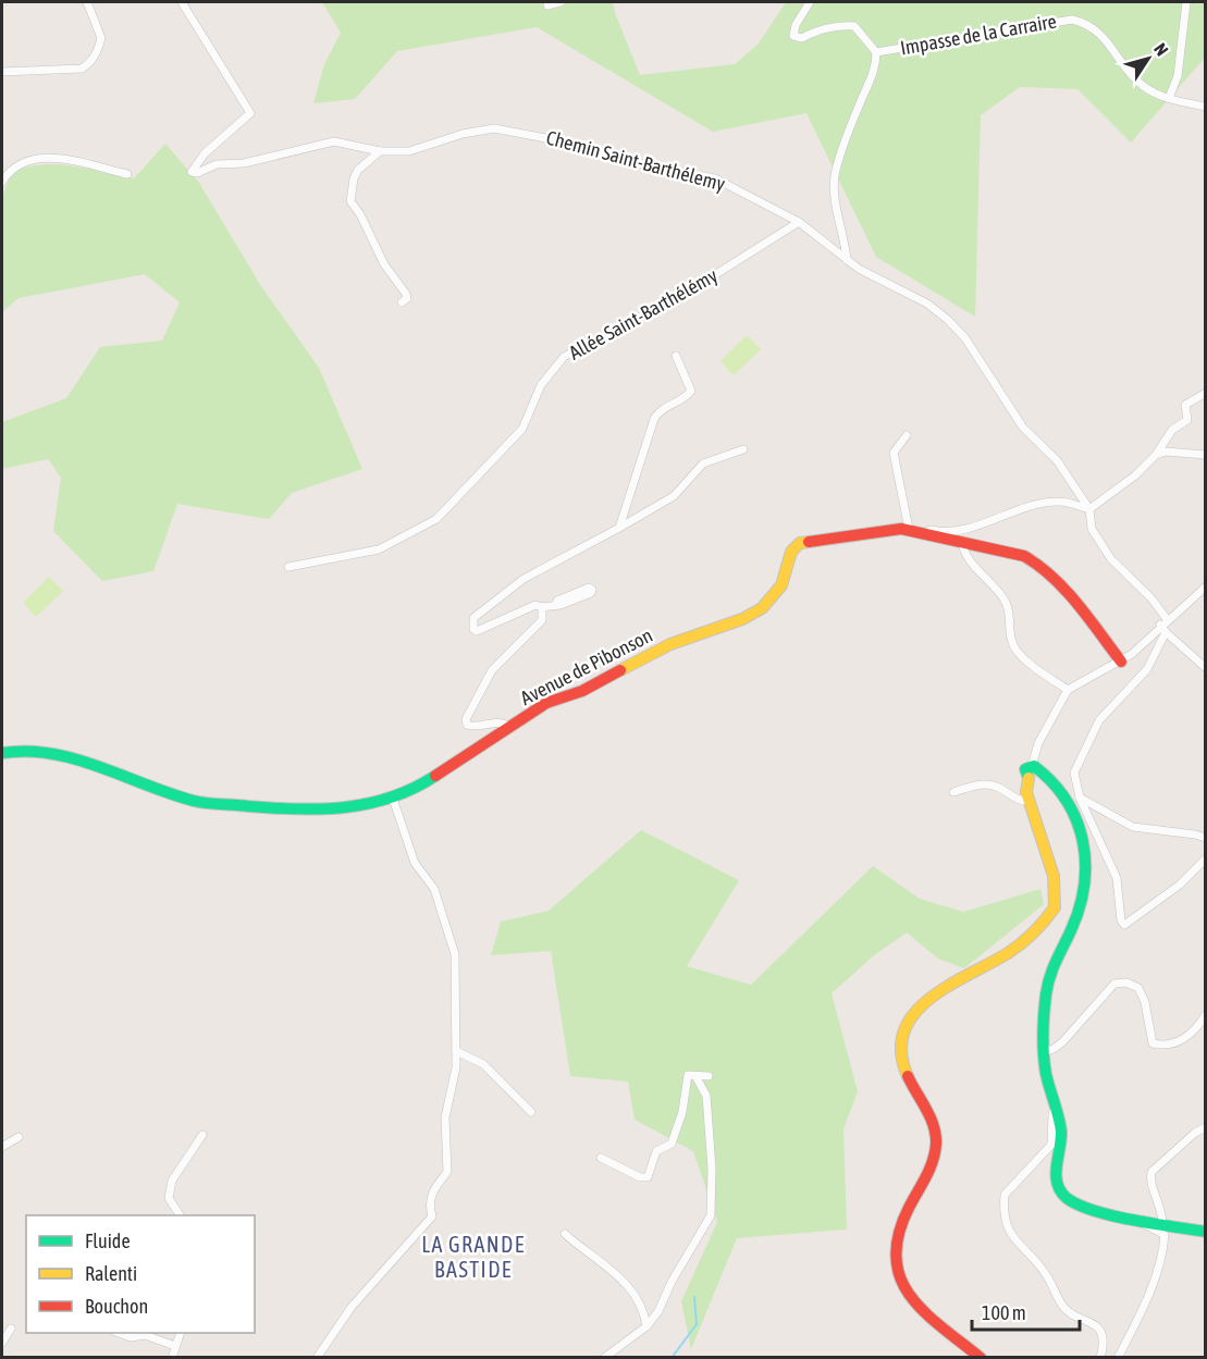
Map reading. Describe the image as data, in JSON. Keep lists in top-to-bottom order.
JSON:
{
  "streets": {
    "street": [
      "Impasse de la Carraire",
      "Chemin Saint-Barthélemy",
      "Allée Saint-Barthélémy",
      "Avenue de Pibonson"
    ]
  },
  "crossings": [
    ["Chemin Saint-Barthélemy", "Allée Saint-Barthélémy"]
  ],
  "districts": ["LA GRANDE BASTIDE"],
  "legend": ["Fluide", "Ralenti", "Bouchon"],
  "scale_bar": "100 m",
  "north": "top right"
}
